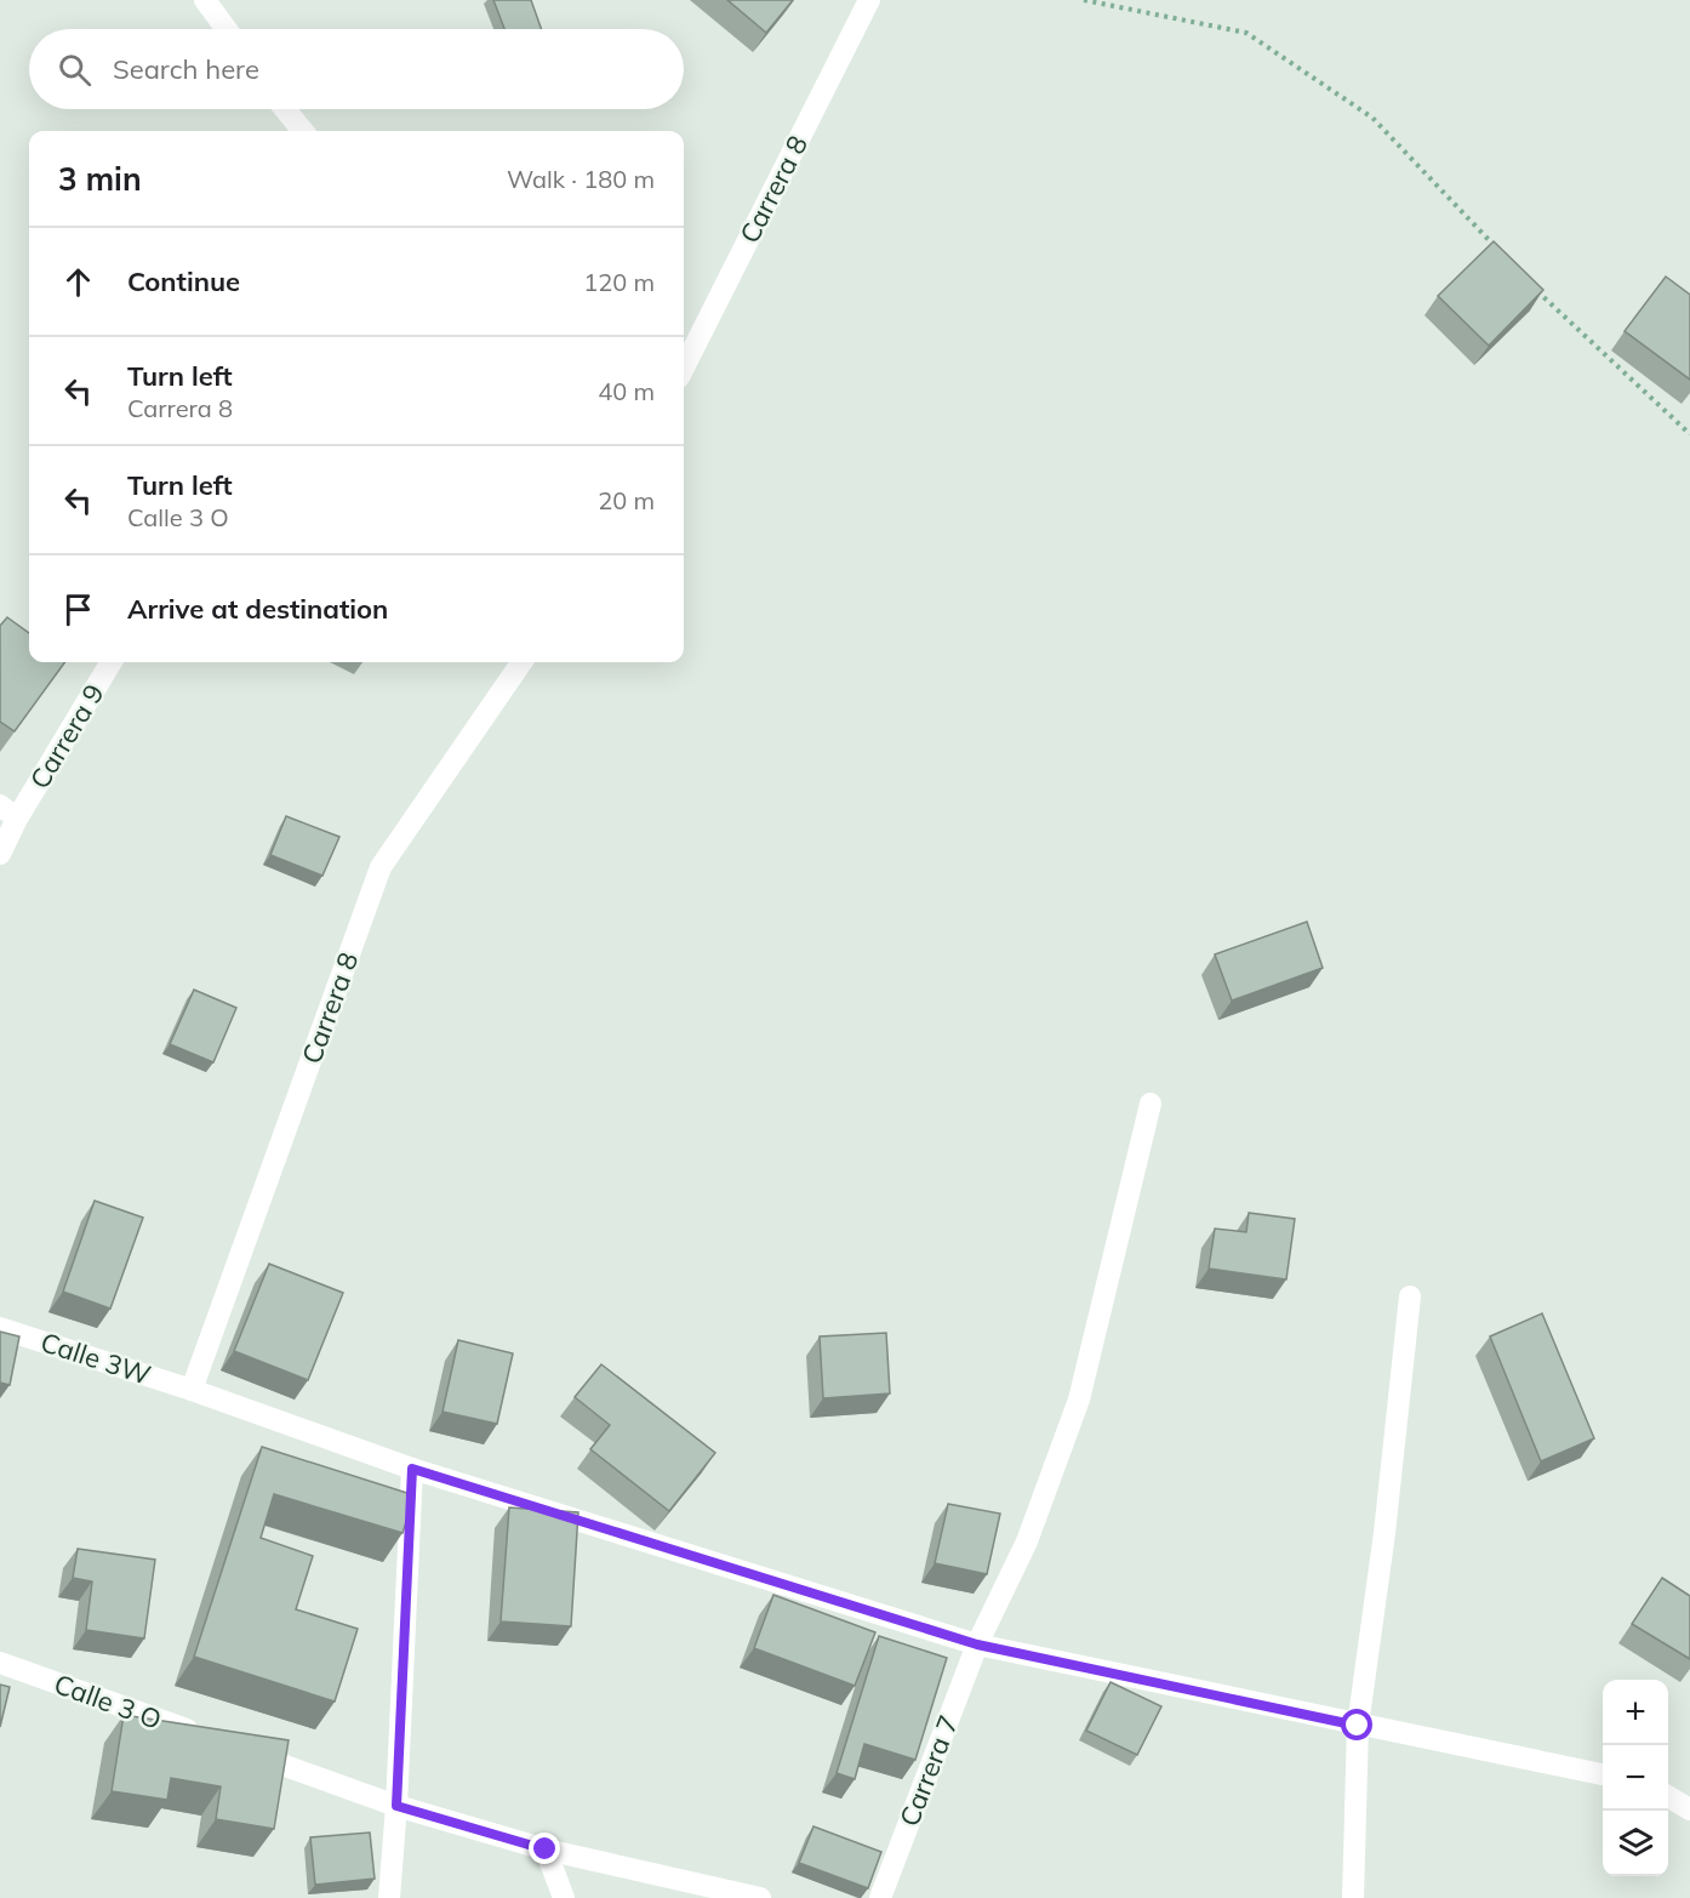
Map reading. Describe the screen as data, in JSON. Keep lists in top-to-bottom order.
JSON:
{
  "streets": {
    "street": [
      "Carrera 8",
      "Carrera 9",
      "Calle 3W",
      "Calle 3 O",
      "Carrera 7"
    ]
  },
  "crossings": [
    ["Carrera 8", "Calle 3W"],
    ["Calle 3W", "Carrera 7"]
  ],
  "page": {
    "search": "Search here",
    "heading": ["3 min", "Walk · 180 m"],
    "list": [
      ["Continue", "120 m"],
      ["Turn left", "Carrera 8", "40 m"],
      ["Turn left", "Calle 3 O", "20 m"],
      "Arrive at destination"
    ],
    "map_buttons": ["+", "−"]
  }
}
